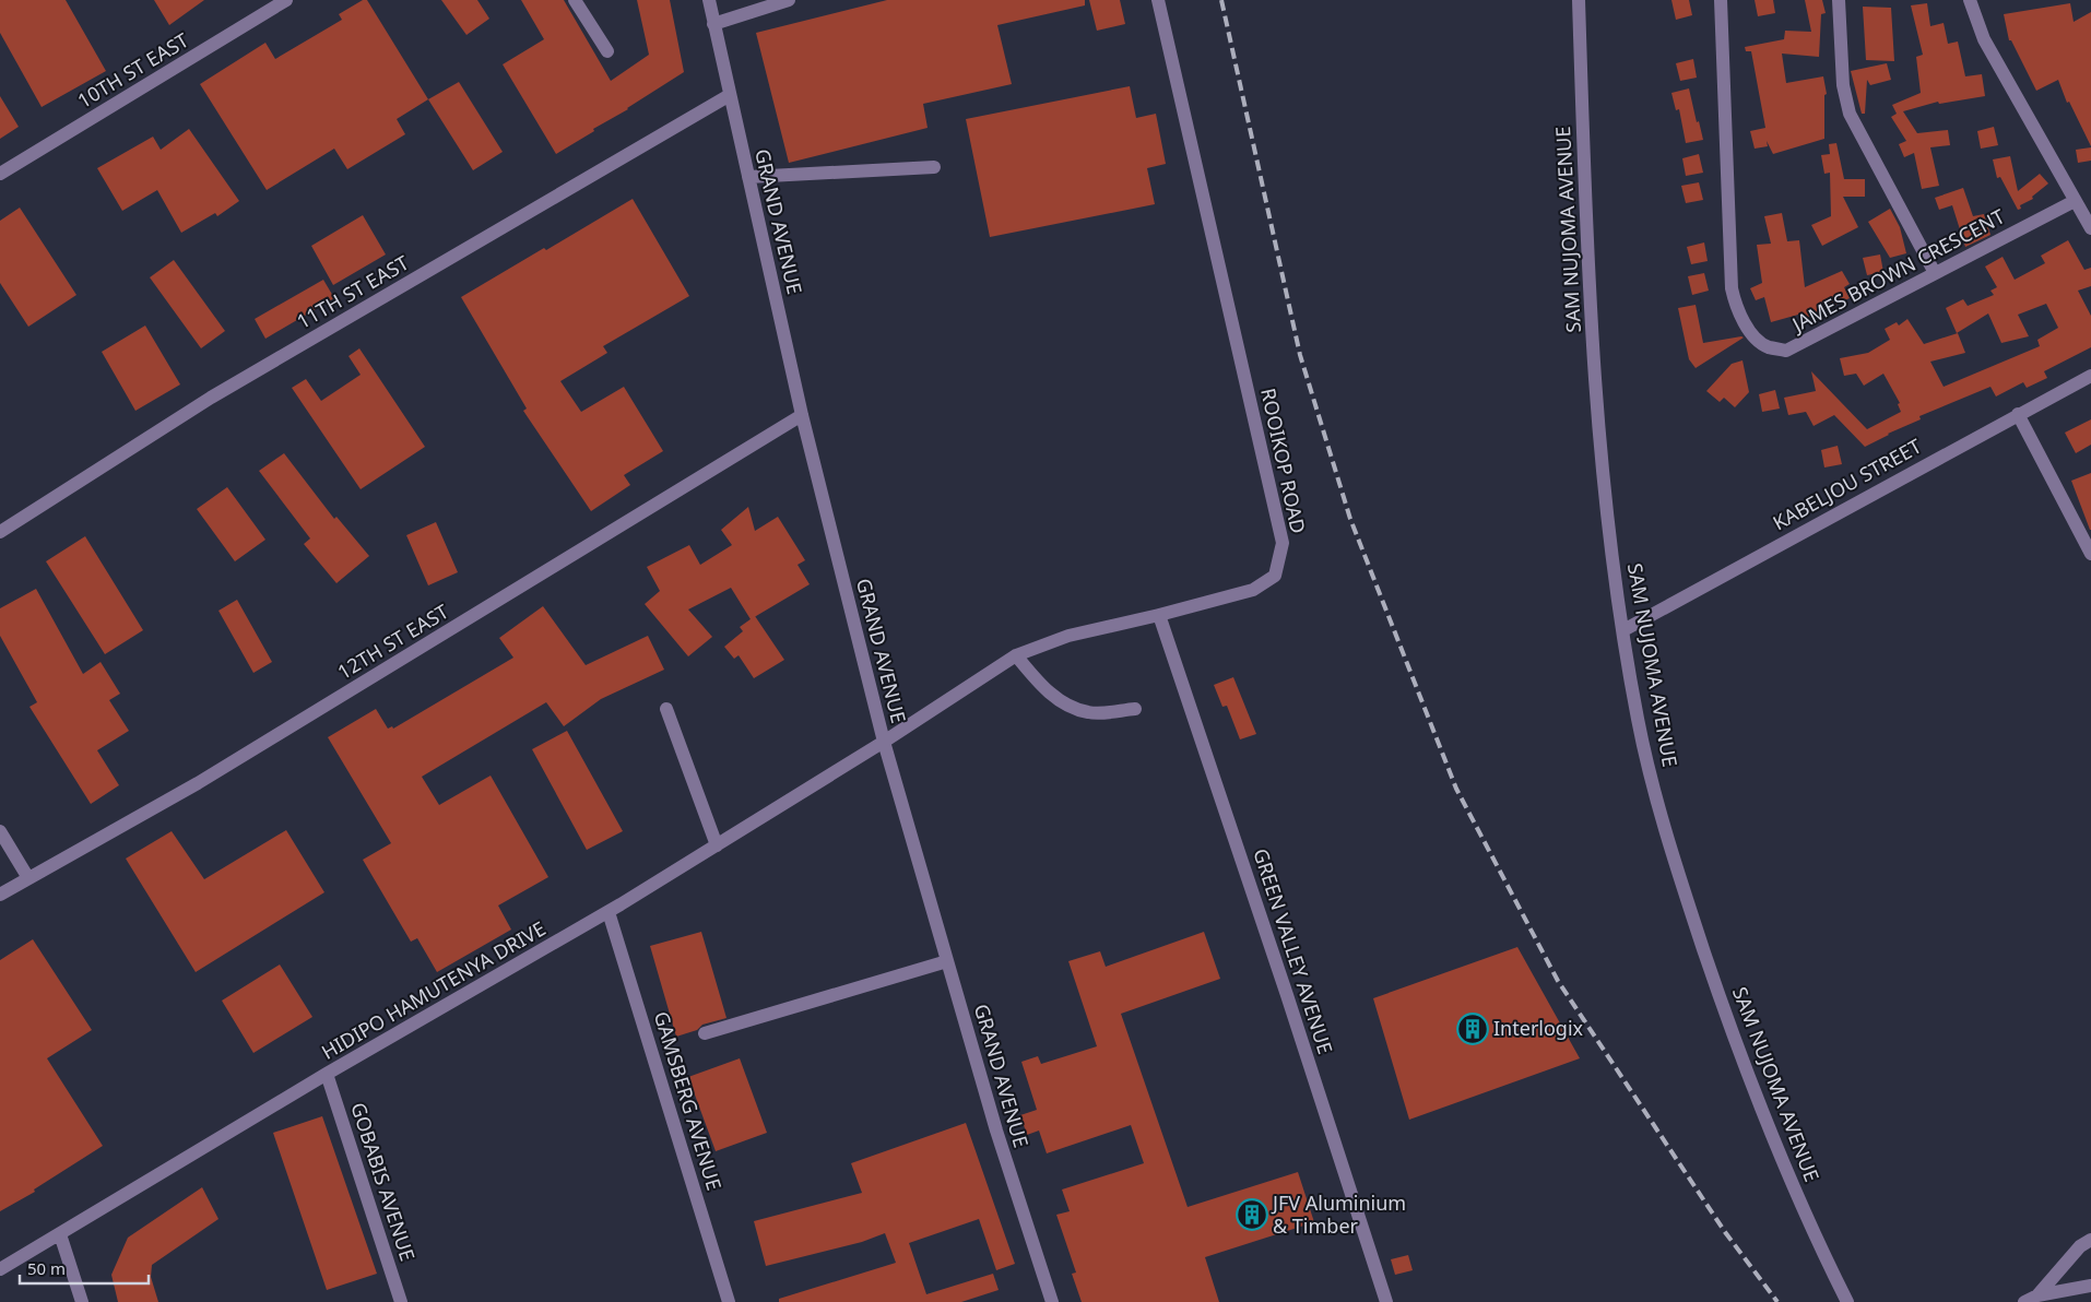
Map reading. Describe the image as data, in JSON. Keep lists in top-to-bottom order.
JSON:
{
  "streets": {
    "street": [
      "10TH ST EAST",
      "GRAND AVENUE",
      "SAM NUJOMA AVENUE",
      "JAMES BROWN CRESCENT",
      "11TH ST EAST",
      "ROOIKOP ROAD",
      "KABELJOU STREET",
      "12TH ST EAST",
      "GREEN VALLEY AVENUE",
      "HIDIPO HAMUTENYA DRIVE",
      "GAMSBERG AVENUE",
      "GOBABIS AVENUE"
    ]
  },
  "crossings": [
    ["GRAND AVENUE", "11TH ST EAST"],
    ["GRAND AVENUE", "ROOIKOP ROAD"],
    ["GRAND AVENUE", "12TH ST EAST"],
    ["GRAND AVENUE", "HIDIPO HAMUTENYA DRIVE"],
    ["SAM NUJOMA AVENUE", "KABELJOU STREET"],
    ["ROOIKOP ROAD", "GREEN VALLEY AVENUE"],
    ["ROOIKOP ROAD", "HIDIPO HAMUTENYA DRIVE"],
    ["HIDIPO HAMUTENYA DRIVE", "GAMSBERG AVENUE"],
    ["HIDIPO HAMUTENYA DRIVE", "GOBABIS AVENUE"]
  ],
  "places": {
    "building": ["Interlogix", "JFV Aluminium & Timber"]
  },
  "scale_bar": "50 m"
}
